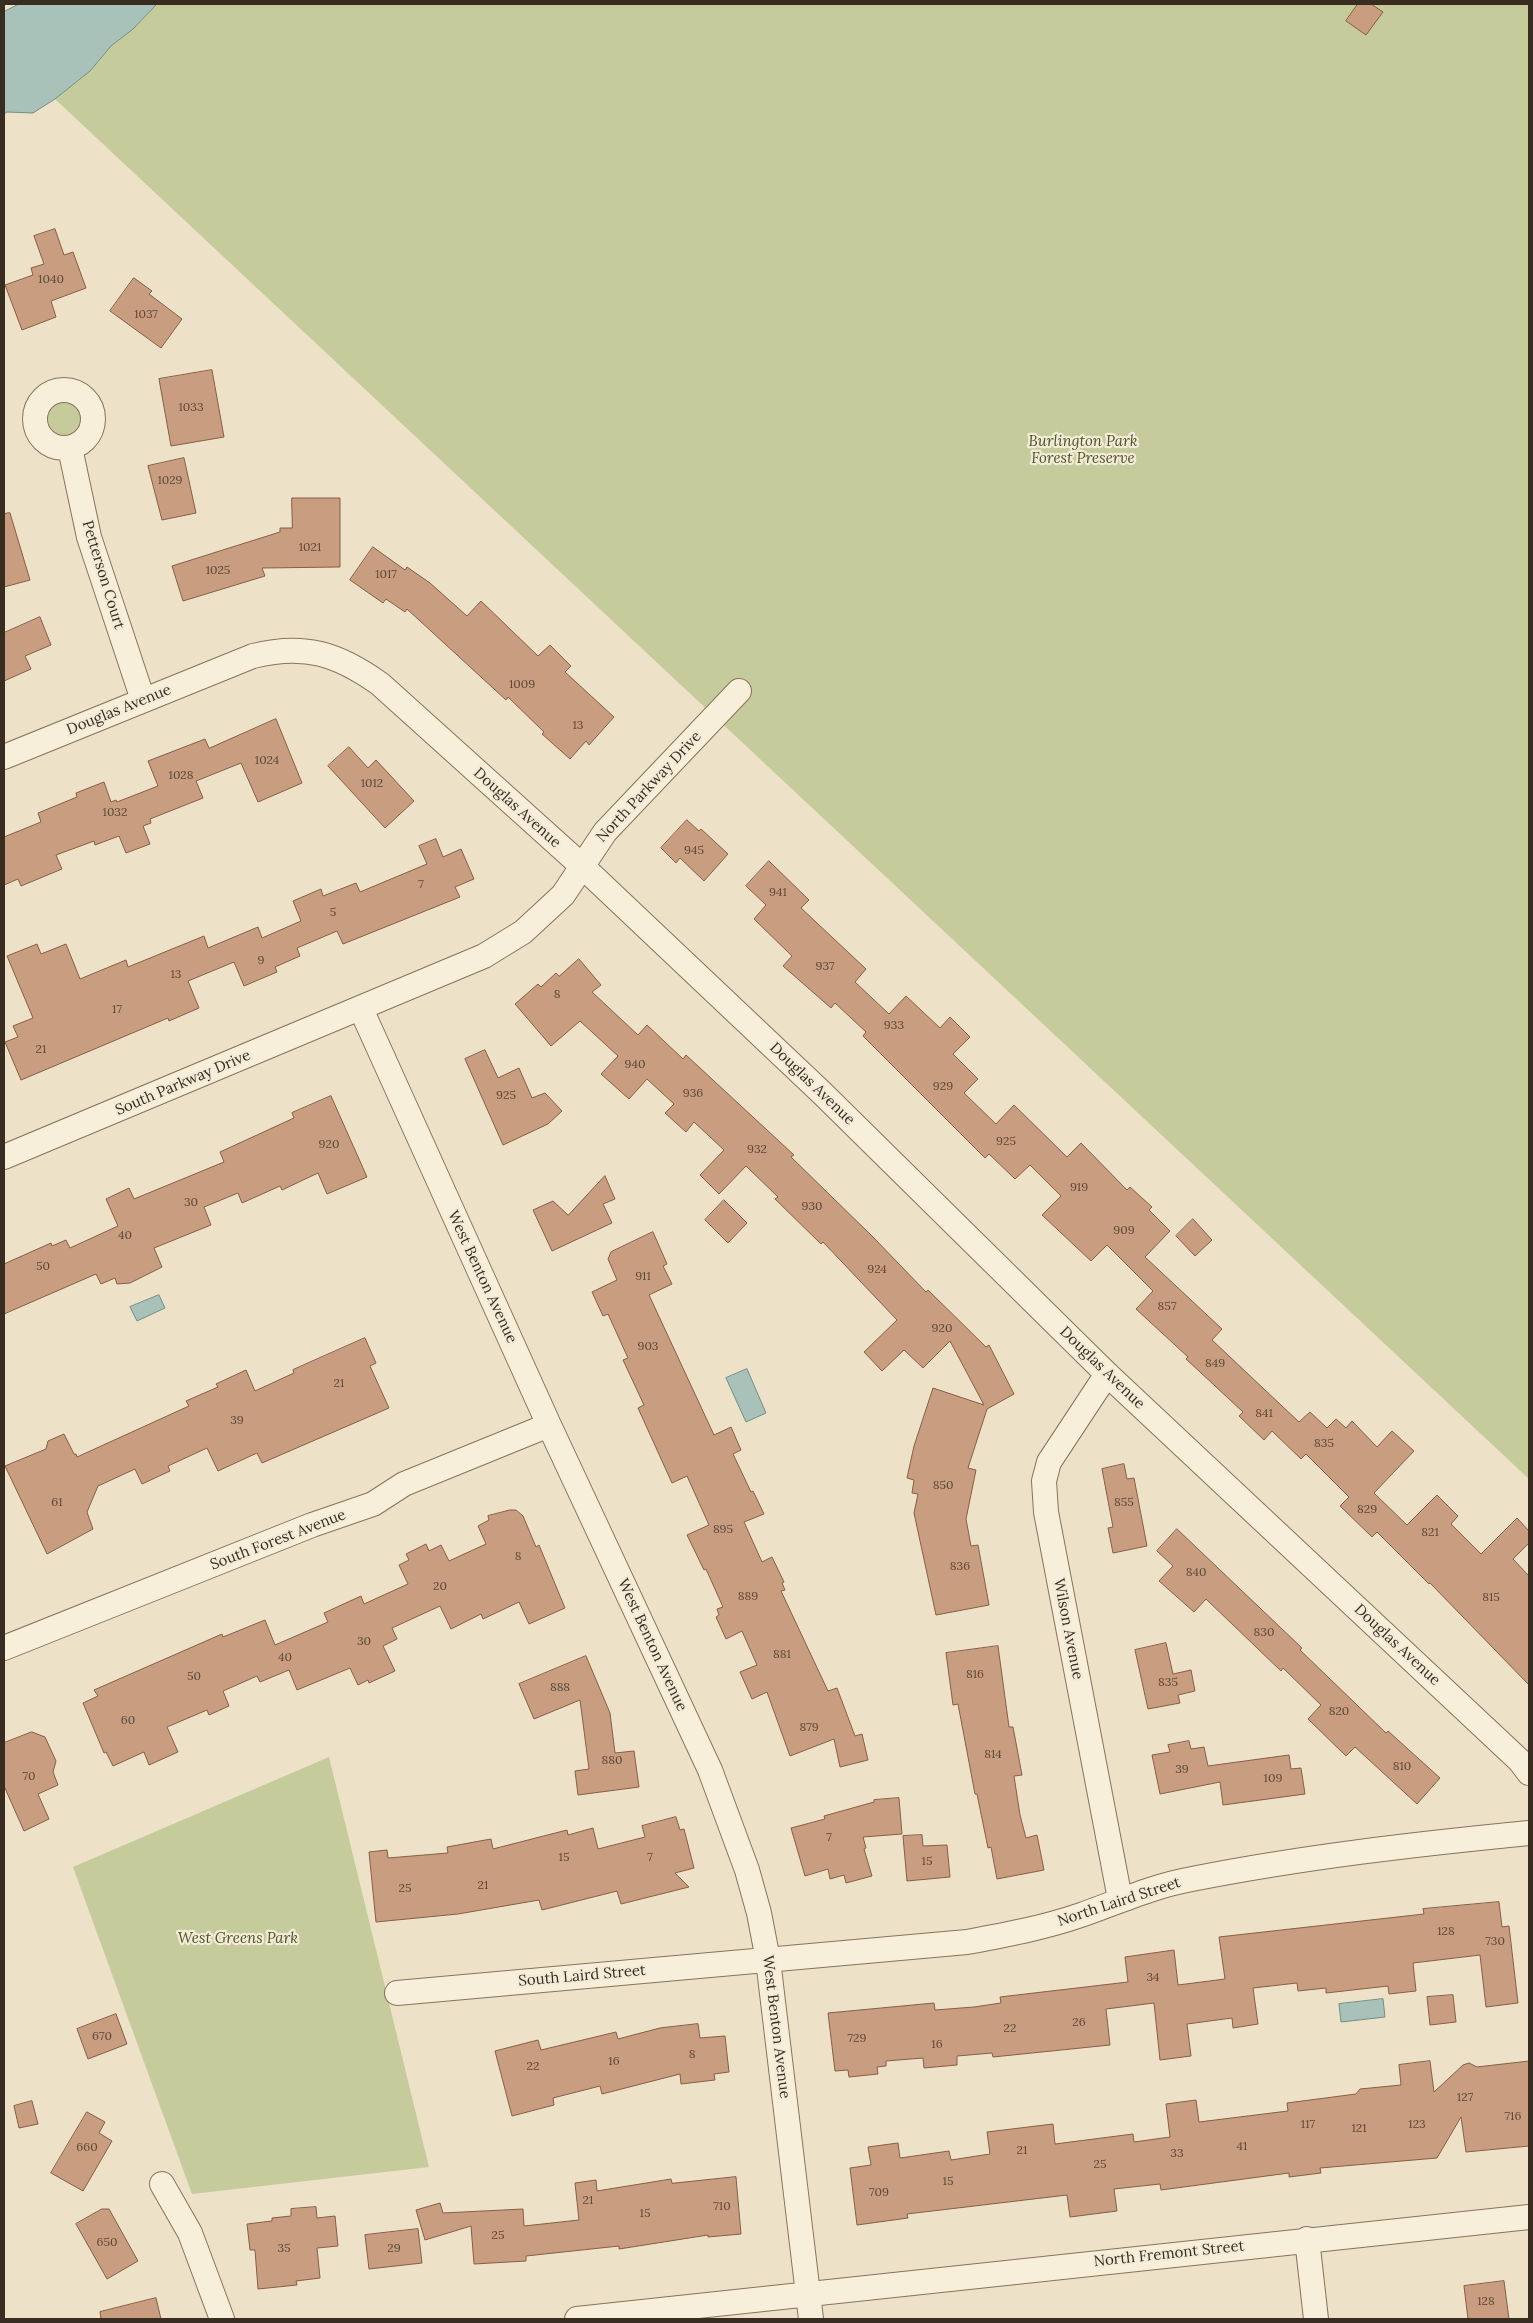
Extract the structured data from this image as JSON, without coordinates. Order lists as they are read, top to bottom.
{
  "streets": {
    "street": [
      "Petterson Court",
      "Douglas Avenue",
      "North Parkway Drive",
      "South Parkway Drive",
      "West Benton Avenue",
      "South Forest Avenue",
      "Wilson Avenue",
      "North Laird Street",
      "South Laird Street",
      "North Fremont Street"
    ]
  },
  "crossings": [
    ["Petterson Court", "Douglas Avenue"],
    ["Douglas Avenue", "North Parkway Drive"],
    ["Douglas Avenue", "Wilson Avenue"],
    ["North Parkway Drive", "South Parkway Drive"],
    ["North Parkway Drive", "West Benton Avenue"],
    ["South Parkway Drive", "West Benton Avenue"],
    ["West Benton Avenue", "South Forest Avenue"],
    ["West Benton Avenue", "North Laird Street"],
    ["West Benton Avenue", "South Laird Street"],
    ["West Benton Avenue", "North Fremont Street"],
    ["Wilson Avenue", "North Laird Street"],
    ["North Laird Street", "South Laird Street"]
  ],
  "parks": ["Burlington Park Forest Preserve", "West Greens Park"],
  "house_numbers": [
    "1040",
    "1037",
    "1033",
    "1029",
    "1021",
    "1025",
    "1017",
    "1009",
    "13",
    "1024",
    "1028",
    "1012",
    "1032",
    "945",
    "7",
    "941",
    "5",
    "9",
    "937",
    "13",
    "8",
    "17",
    "933",
    "21",
    "940",
    "929",
    "936",
    "925",
    "925",
    "920",
    "932",
    "919",
    "30",
    "930",
    "909",
    "40",
    "50",
    "924",
    "911",
    "857",
    "920",
    "903",
    "849",
    "21",
    "841",
    "39",
    "835",
    "850",
    "61",
    "855",
    "829",
    "895",
    "821",
    "8",
    "836",
    "840",
    "20",
    "889",
    "815",
    "830",
    "30",
    "881",
    "40",
    "816",
    "50",
    "835",
    "888",
    "820",
    "60",
    "879",
    "814",
    "880",
    "810",
    "39",
    "70",
    "109",
    "7",
    "15",
    "7",
    "15",
    "21",
    "25",
    "128",
    "730",
    "34",
    "26",
    "22",
    "670",
    "729",
    "16",
    "8",
    "16",
    "22",
    "127",
    "716",
    "117",
    "123",
    "121",
    "41",
    "660",
    "21",
    "33",
    "25",
    "15",
    "709",
    "21",
    "710",
    "15",
    "25",
    "650",
    "35",
    "29",
    "128"
  ]
}
